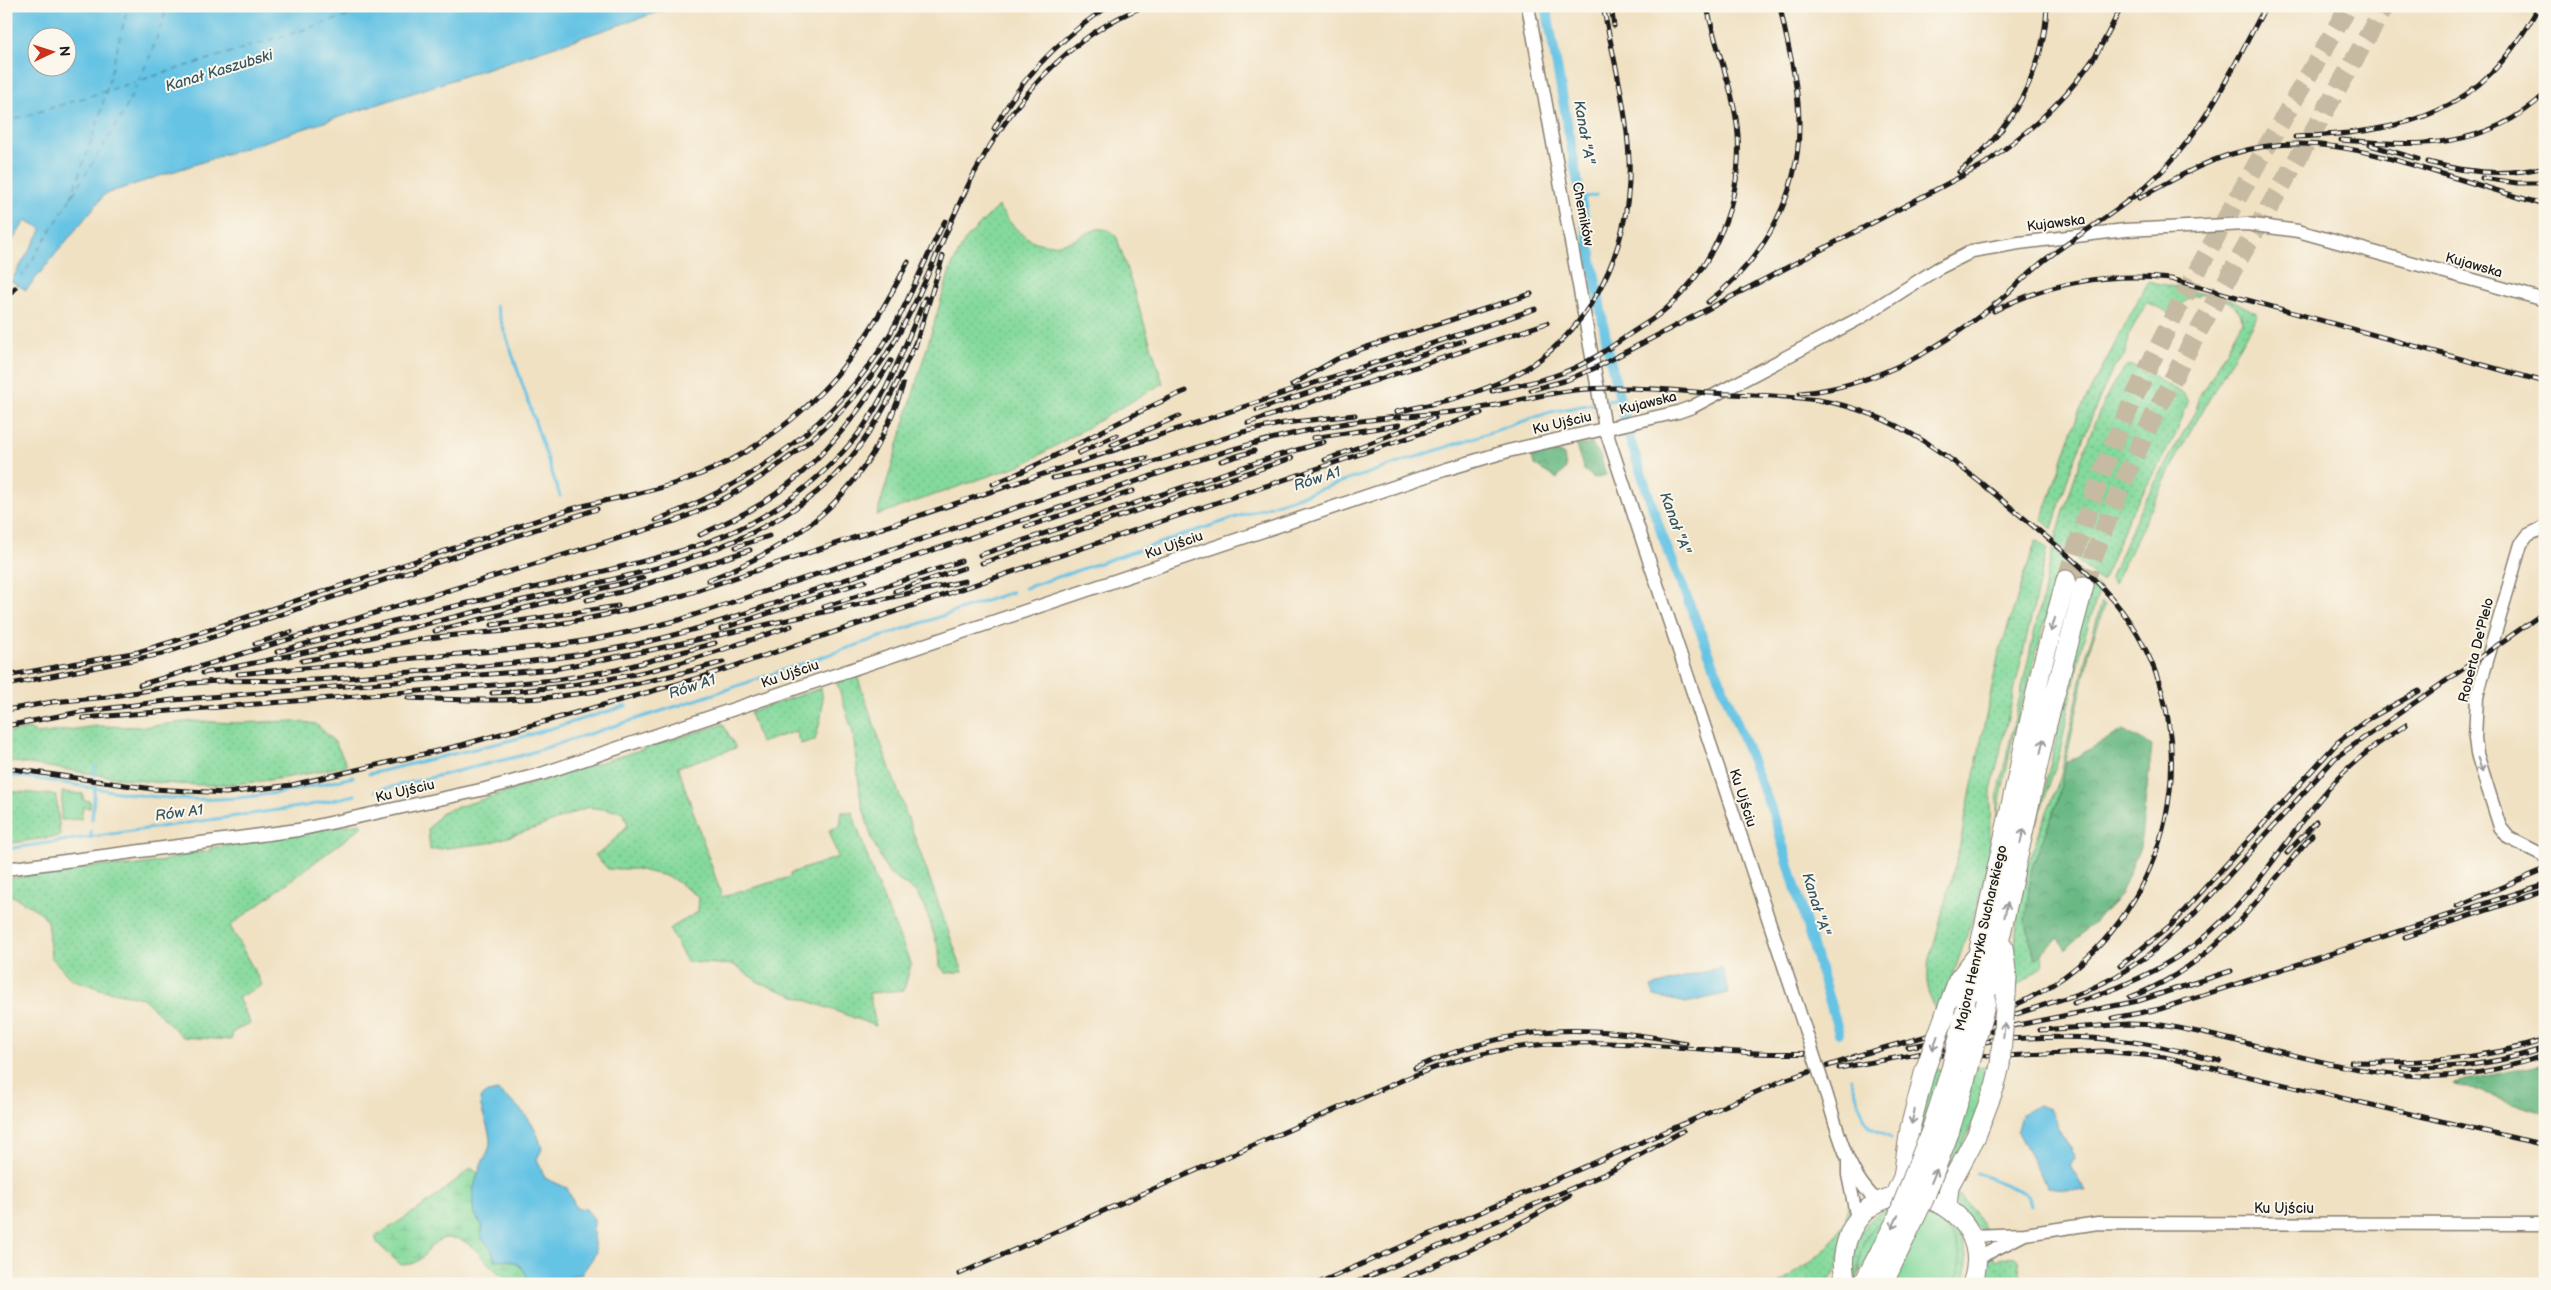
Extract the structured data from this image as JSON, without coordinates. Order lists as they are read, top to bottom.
{
  "streets": {
    "highway": ["Majora Henryka Sucharskiego"],
    "street": [
      "Chemików",
      "Kujawska",
      "Ku Ujściu",
      "Roberta De'Plelo"
    ]
  },
  "crossings": [
    ["Chemików", "Kujawska"],
    ["Chemików", "Ku Ujściu"],
    ["Kujawska", "Ku Ujściu"]
  ],
  "one_way": ["Roberta De'Plelo"],
  "water": ["Kanał Kaszubski", "Kanał \"A\"", "Rów A1"],
  "north": "right"
}
